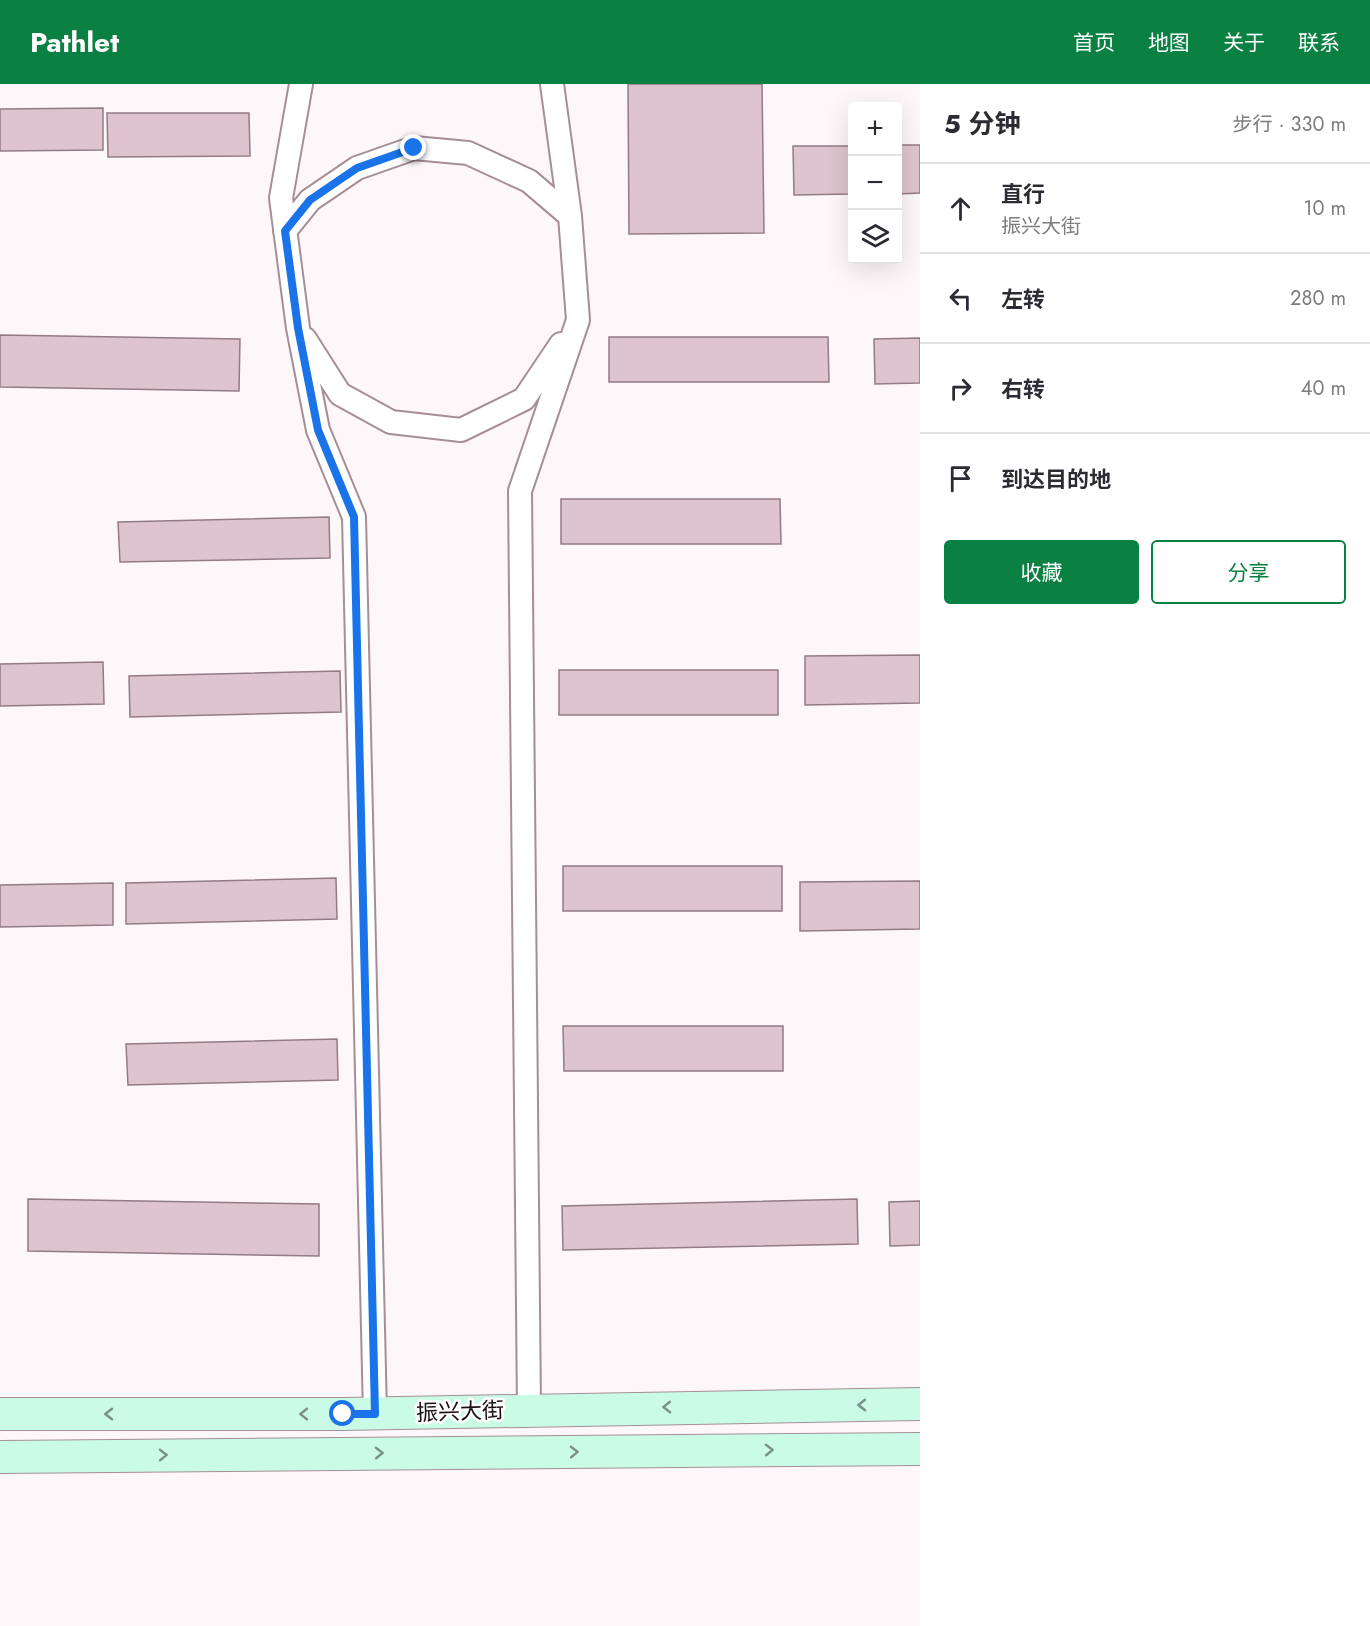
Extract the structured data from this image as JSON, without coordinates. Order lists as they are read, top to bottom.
{
  "streets": {
    "main road": ["振兴大街"]
  },
  "page": {
    "header": "Pathlet",
    "nav": [
      "首页",
      "地图",
      "关于",
      "联系"
    ],
    "heading": ["5 分钟", "步行 · 330 m"],
    "map_buttons": ["+", "−"],
    "list": [
      ["直行", "振兴大街", "10 m"],
      ["左转", "280 m"],
      ["右转", "40 m"],
      "到达目的地"
    ],
    "buttons": ["收藏", "分享"]
  }
}
